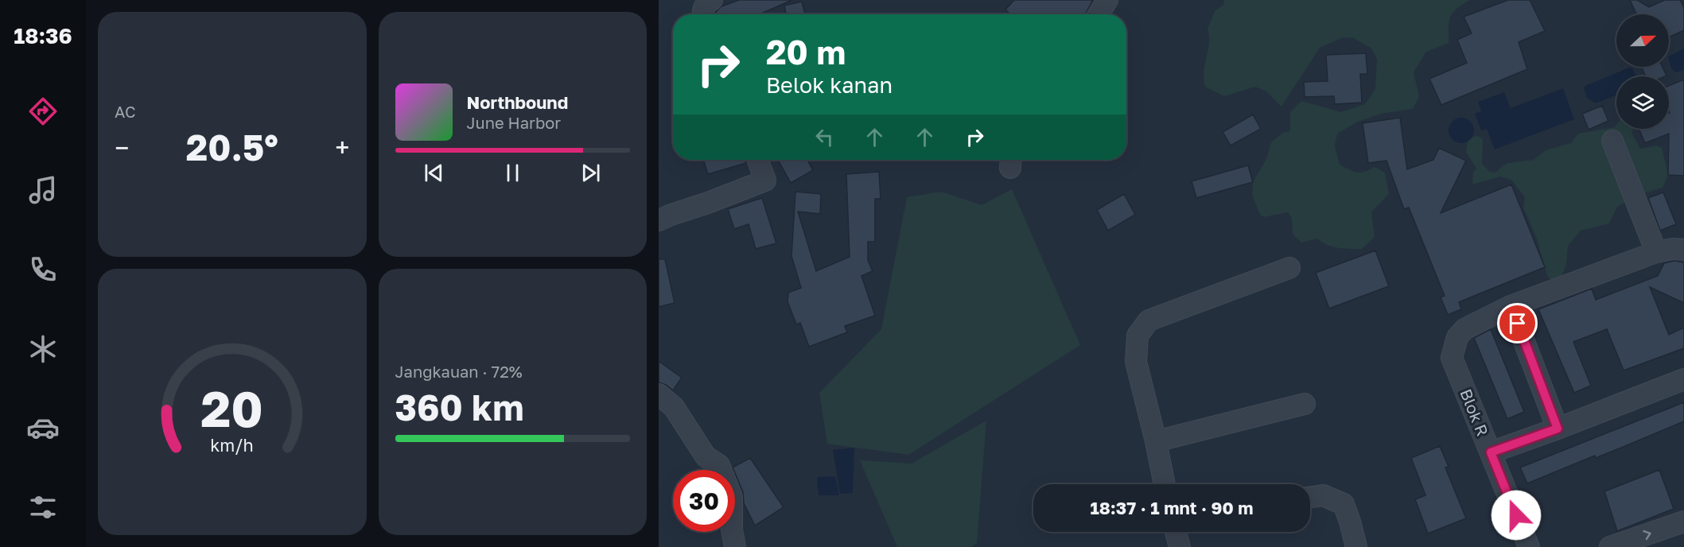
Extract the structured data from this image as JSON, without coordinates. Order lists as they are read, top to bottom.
{
  "streets": {
    "street": ["Blok R"]
  },
  "north": "right",
  "page": {
    "tabs": "18:36",
    "tile": [
      "AC",
      ["Jangkauan · 72%", "360 km"]
    ],
    "turn": ["20 m", "Belok kanan"],
    "song": ["Northbound", "June Harbor"],
    "heat": ["−", "20.5°", "+"],
    "limit": "30",
    "trip": "18:37 · 1 mnt · 90 m",
    "gauge": ["20", "km/h"]
  }
}
